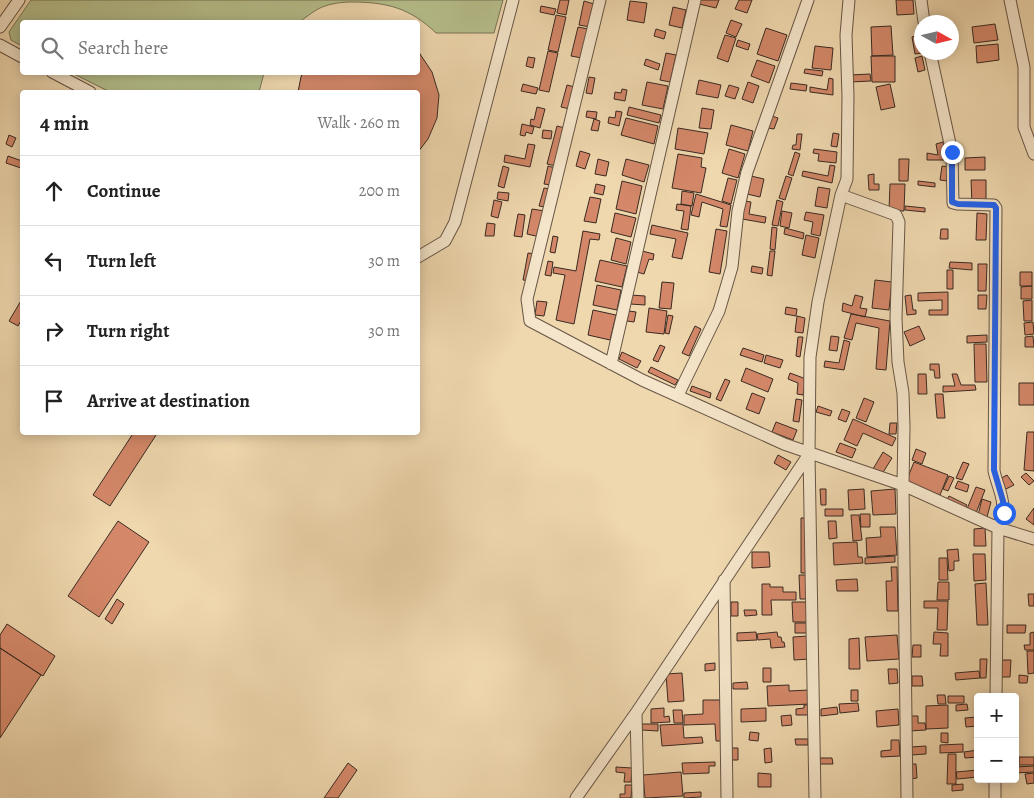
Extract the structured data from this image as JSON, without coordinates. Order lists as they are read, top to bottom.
{
  "north": "right",
  "page": {
    "search": "Search here",
    "heading": ["4 min", "Walk · 260 m"],
    "list": [
      ["Continue", "200 m"],
      ["Turn left", "30 m"],
      ["Turn right", "30 m"],
      "Arrive at destination"
    ],
    "map_buttons": ["+", "−"]
  }
}
